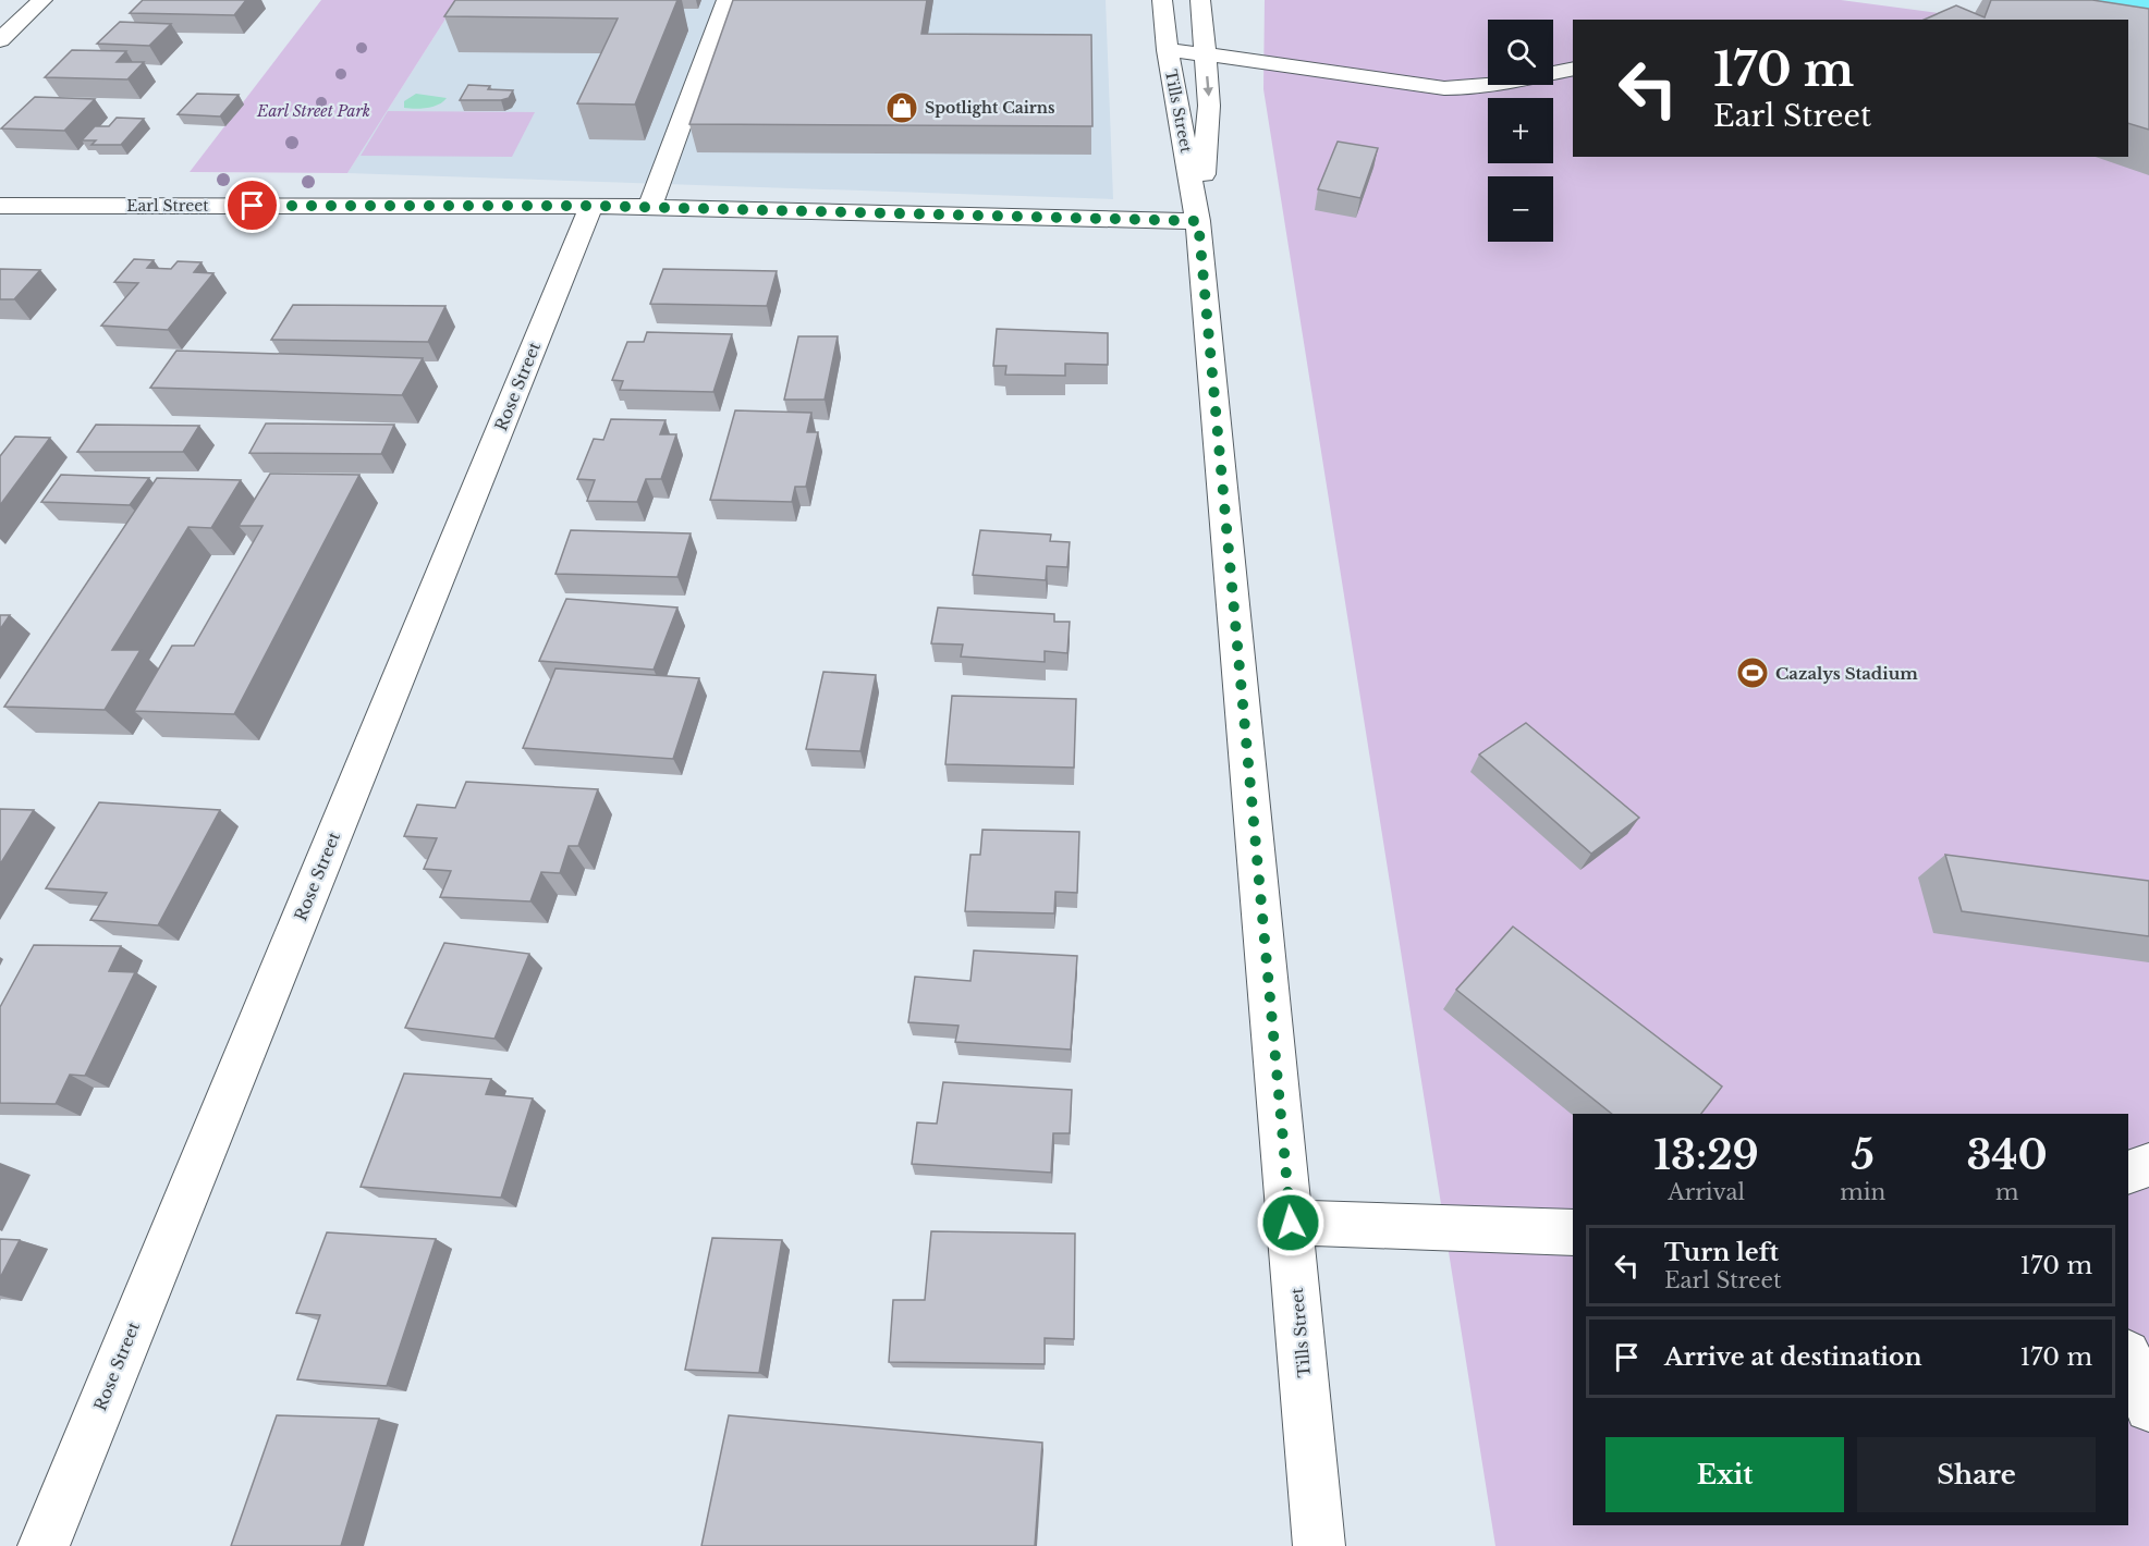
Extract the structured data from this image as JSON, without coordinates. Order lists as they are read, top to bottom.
{
  "streets": {
    "street": ["Tills Street", "Earl Street", "Rose Street"]
  },
  "crossings": [
    ["Tills Street", "Earl Street"],
    ["Earl Street", "Rose Street"]
  ],
  "parks": ["Earl Street Park"],
  "places": {
    "shop": ["Spotlight Cairns"],
    "sports": ["Cazalys Stadium"]
  },
  "page": {
    "map_buttons": ["+", "−"],
    "turn": ["170 m", "Earl Street"],
    "eta": [
      "13:29",
      "Arrival",
      "5",
      "min",
      "340",
      "m"
    ],
    "list": [
      {
        "name": "Turn left",
        "note": "Earl Street",
        "value": "170 m"
      },
      {
        "name": "Arrive at destination",
        "value": "170 m"
      }
    ],
    "buttons": ["Exit", "Share"]
  }
}
